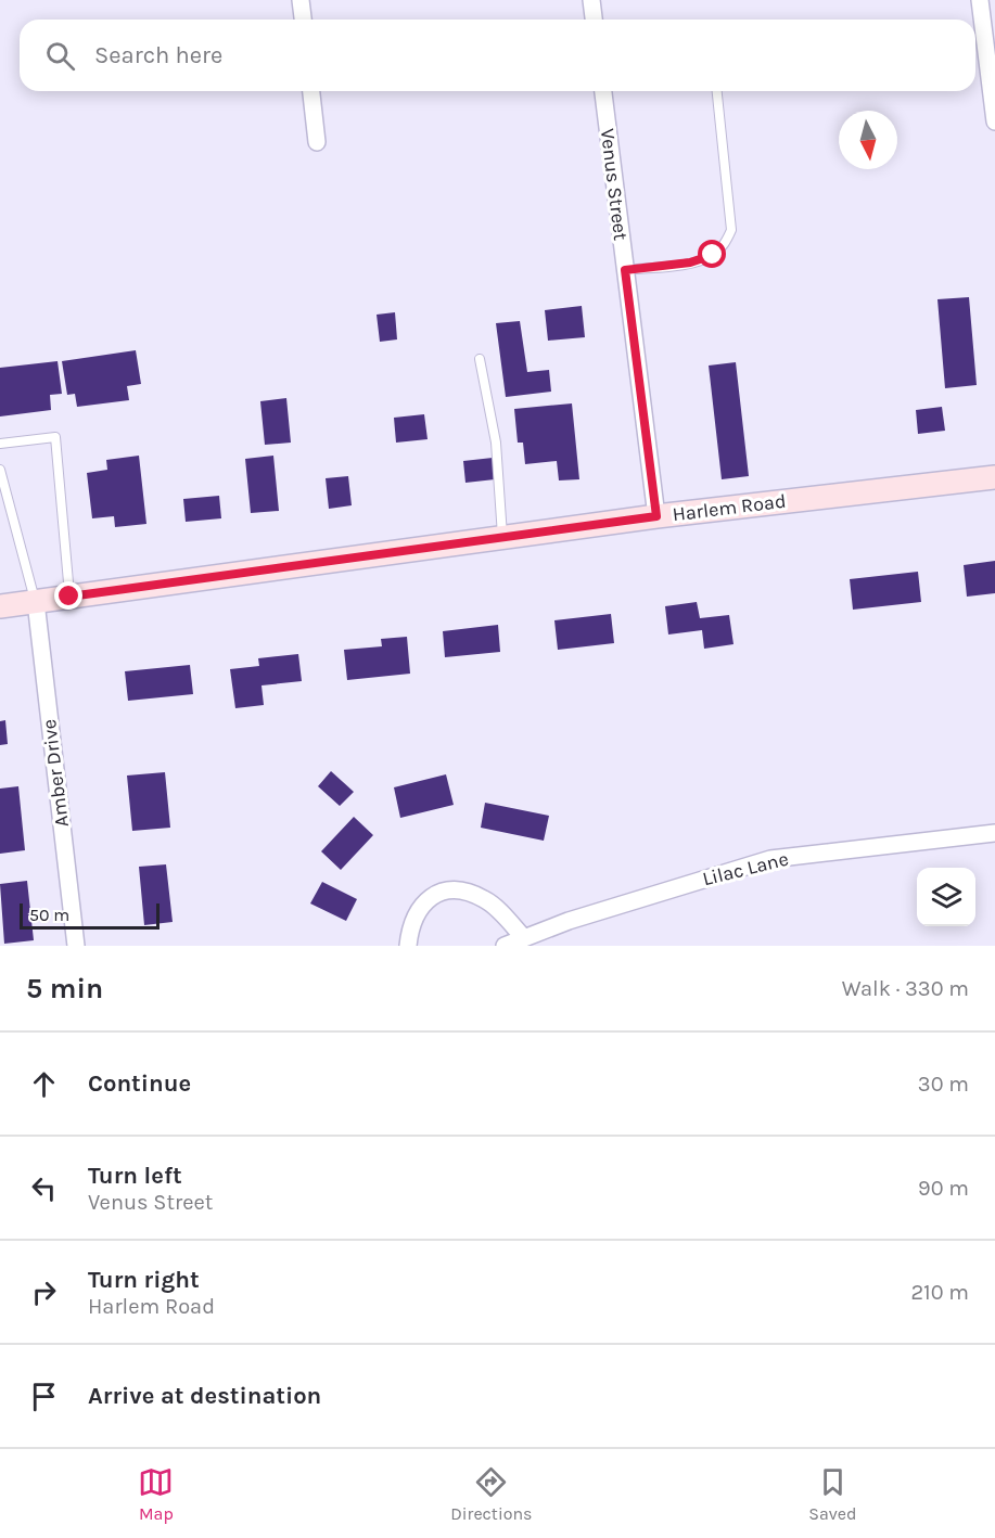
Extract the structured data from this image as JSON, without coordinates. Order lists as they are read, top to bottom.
{
  "streets": {
    "main road": ["Harlem Road"],
    "street": ["Venus Street", "Amber Drive", "Lilac Lane"]
  },
  "crossings": [
    ["Venus Street", "Harlem Road"],
    ["Harlem Road", "Amber Drive"]
  ],
  "scale_bar": "50 m",
  "north": "bottom",
  "page": {
    "search": "Search here",
    "scale": "50 m",
    "heading": ["5 min", "Walk · 330 m"],
    "list": [
      ["Continue", "30 m"],
      ["Turn left", "Venus Street", "90 m"],
      ["Turn right", "Harlem Road", "210 m"],
      "Arrive at destination"
    ],
    "nav": ["Map", "Directions", "Saved"]
  }
}
